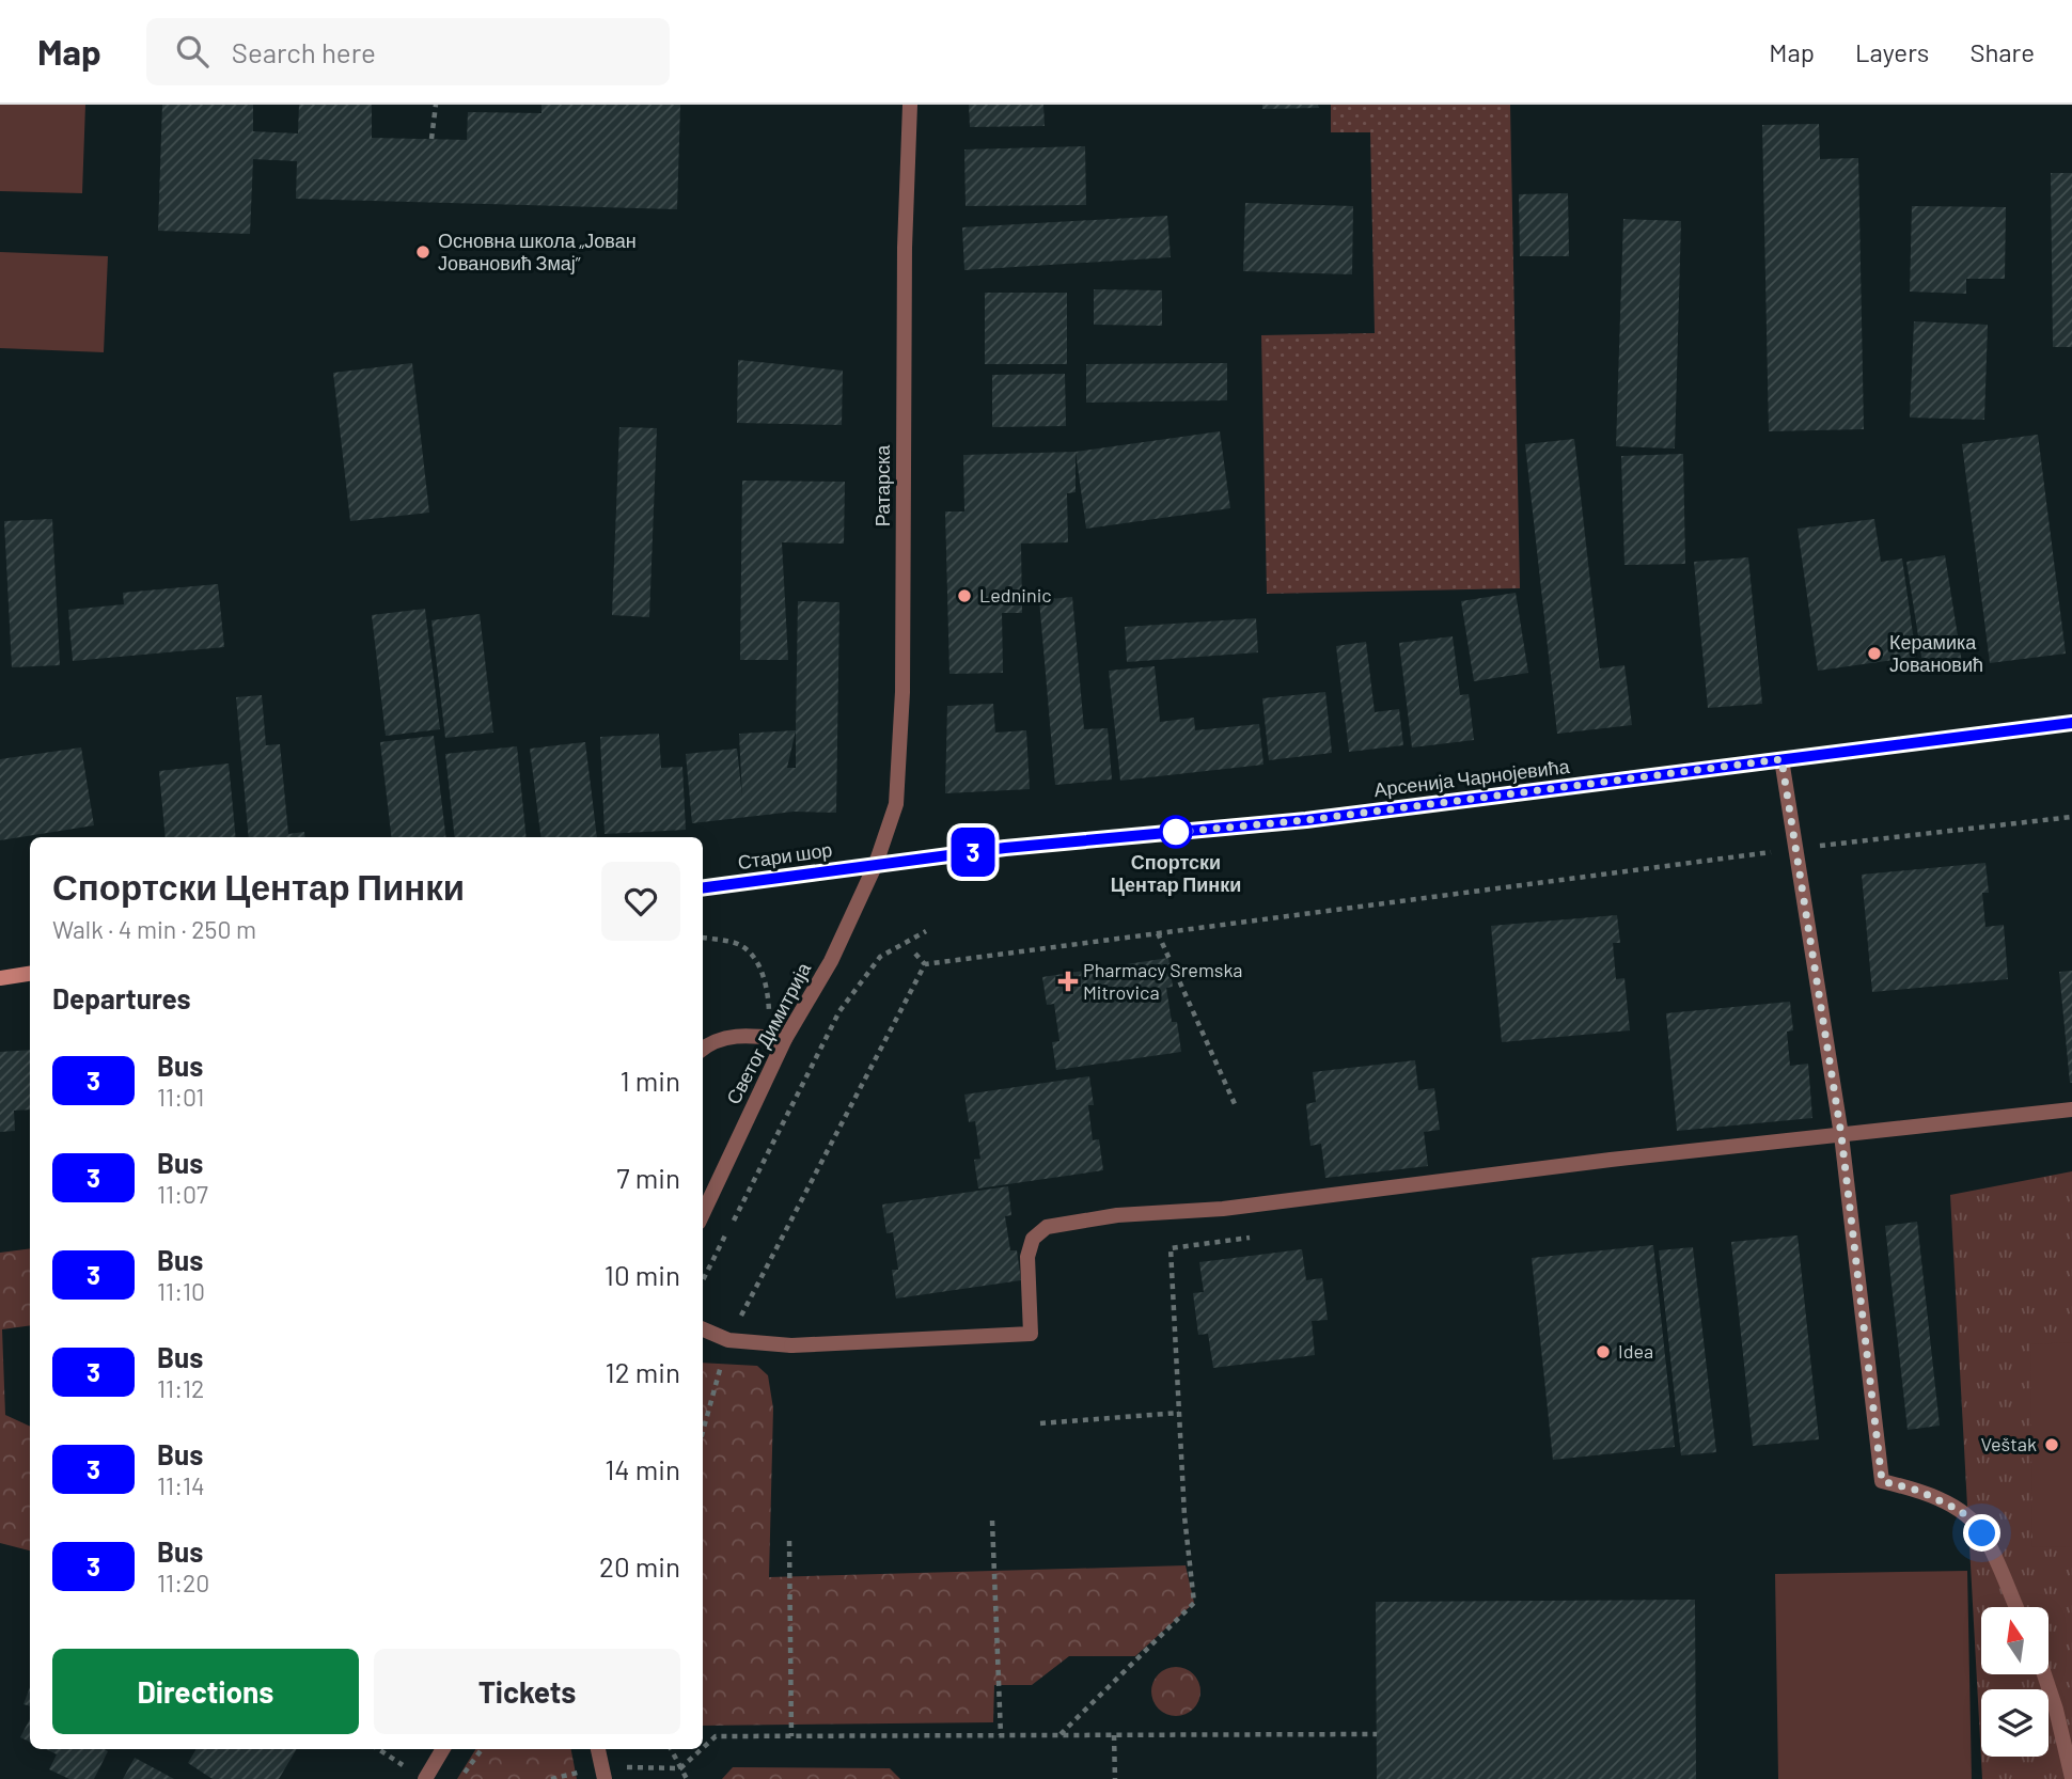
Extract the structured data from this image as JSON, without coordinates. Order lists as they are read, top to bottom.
{
  "streets": {
    "main road": ["Арсенија Чарнојевића", "Стари шор"],
    "street": ["Ратарска", "Светог Димитрија"]
  },
  "crossings": [
    ["Ратарска", "Арсенија Чарнојевића"],
    ["Ратарска", "Стари шор"],
    ["Ратарска", "Светог Димитрија"],
    ["Арсенија Чарнојевића", "Стари шор"],
    ["Арсенија Чарнојевића", "Светог Димитрија"],
    ["Стари шор", "Светог Димитрија"]
  ],
  "places": {
    "other": [
      "Основна школа „Јован Јовановић Змај”",
      "Ledninic",
      "Керамика Јовановић",
      "Спортски Центар Пинки",
      "Idea",
      "Veštak"
    ],
    "health": ["Pharmacy Sremska Mitrovica"]
  },
  "lines": ["bus line 3"],
  "north": "top",
  "page": {
    "header": "Map",
    "search": "Search here",
    "nav": ["Map", "Layers", "Share"],
    "on_map": "3",
    "heading": [
      ["Спортски Центар Пинки", "Walk · 4 min · 250 m"],
      "Departures"
    ],
    "list": [
      {
        "mark": "3",
        "name": "Bus",
        "note": "11:01",
        "value": "1 min"
      },
      {
        "mark": "3",
        "name": "Bus",
        "note": "11:07",
        "value": "7 min"
      },
      {
        "mark": "3",
        "name": "Bus",
        "note": "11:10",
        "value": "10 min"
      },
      {
        "mark": "3",
        "name": "Bus",
        "note": "11:12",
        "value": "12 min"
      },
      {
        "mark": "3",
        "name": "Bus",
        "note": "11:14",
        "value": "14 min"
      },
      {
        "mark": "3",
        "name": "Bus",
        "note": "11:20",
        "value": "20 min"
      }
    ],
    "buttons": ["Directions", "Tickets"]
  }
}
